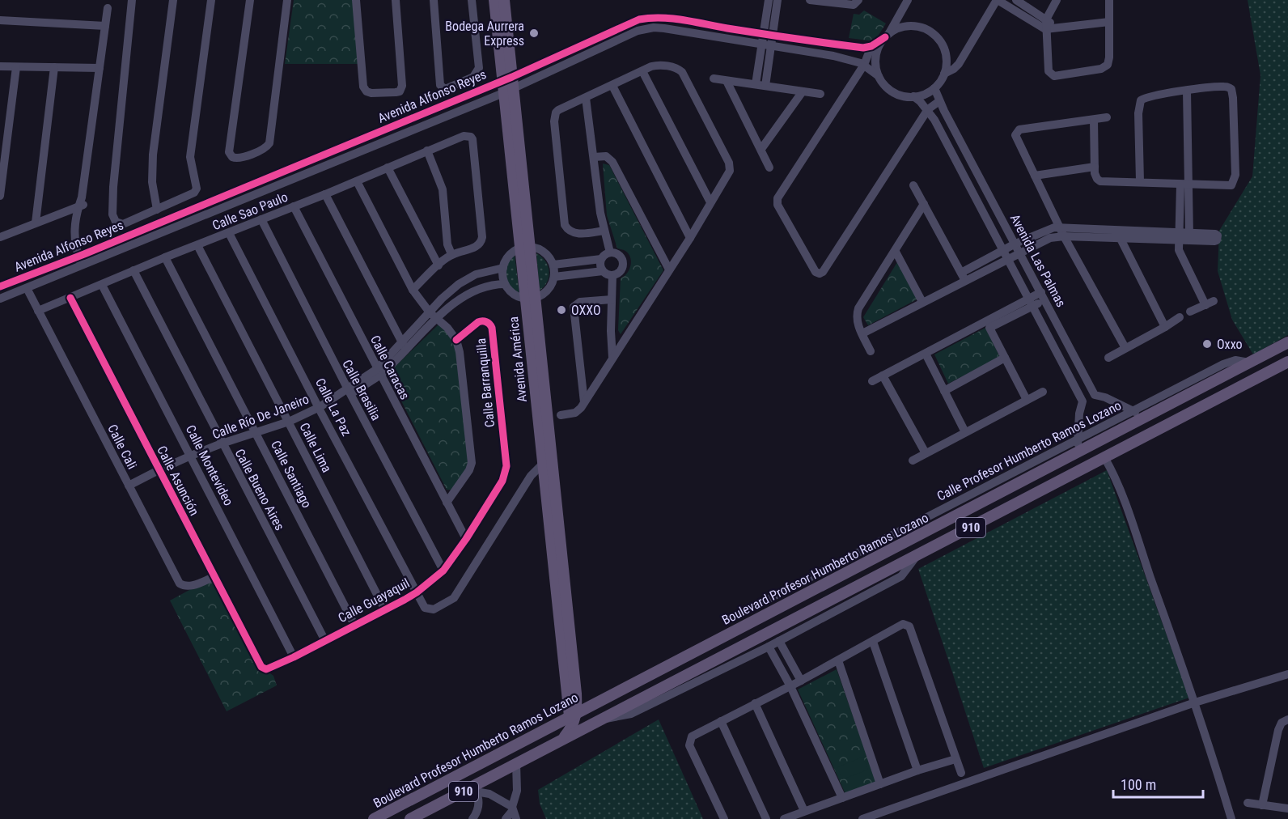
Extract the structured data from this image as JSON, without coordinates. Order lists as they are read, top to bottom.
{
  "streets": {
    "main road": ["Avenida América", "910", "Boulevard Profesor Humberto Ramos Lozano"],
    "street": [
      "Avenida Alfonso Reyes",
      "Calle Sao Paulo",
      "Avenida Las Palmas",
      "Calle Caracas",
      "Calle Barranquilla",
      "Calle Brasilia",
      "Calle La Paz",
      "Calle Río De Janeiro",
      "Calle Cali",
      "Calle Lima",
      "Calle Profesor Humberto Ramos Lozano",
      "Calle Montevideo",
      "Calle Santiago",
      "Calle Asunción",
      "Calle Bueno Aires",
      "Calle Guayaquil"
    ]
  },
  "crossings": [
    ["Avenida Alfonso Reyes", "Avenida Las Palmas"],
    ["Avenida Alfonso Reyes", "Avenida América"],
    ["Avenida Alfonso Reyes", "Calle Cali"],
    ["Calle Sao Paulo", "Calle Caracas"],
    ["Calle Sao Paulo", "Calle Brasilia"],
    ["Calle Sao Paulo", "Calle La Paz"],
    ["Calle Sao Paulo", "Calle Cali"],
    ["Calle Sao Paulo", "Calle Lima"],
    ["Calle Sao Paulo", "Calle Montevideo"],
    ["Calle Sao Paulo", "Calle Santiago"],
    ["Calle Sao Paulo", "Calle Asunción"],
    ["Calle Sao Paulo", "Calle Bueno Aires"],
    ["Avenida América", "Calle La Paz"],
    ["Avenida América", "Boulevard Profesor Humberto Ramos Lozano"],
    ["Calle Caracas", "Calle Río De Janeiro"],
    ["Calle Caracas", "Calle Guayaquil"],
    ["Calle Barranquilla", "Calle Guayaquil"],
    ["Calle Brasilia", "Calle Río De Janeiro"],
    ["Calle Brasilia", "Calle Guayaquil"],
    ["Calle La Paz", "Calle Río De Janeiro"],
    ["Calle La Paz", "Calle Guayaquil"],
    ["Calle Río De Janeiro", "Calle Cali"],
    ["Calle Río De Janeiro", "Calle Lima"],
    ["Calle Río De Janeiro", "Calle Montevideo"],
    ["Calle Río De Janeiro", "Calle Santiago"],
    ["Calle Río De Janeiro", "Calle Asunción"],
    ["Calle Río De Janeiro", "Calle Bueno Aires"],
    ["Calle Cali", "Calle Asunción"],
    ["Calle Lima", "Calle Guayaquil"],
    ["Calle Profesor Humberto Ramos Lozano", "Boulevard Profesor Humberto Ramos Lozano"],
    ["Calle Montevideo", "Calle Guayaquil"],
    ["Calle Santiago", "Calle Guayaquil"],
    ["Calle Asunción", "Calle Guayaquil"],
    ["Calle Bueno Aires", "Calle Guayaquil"]
  ],
  "places": ["Bodega Aurrera Express", "OXXO", "Oxxo"],
  "scale_bar": "100 m"
}
